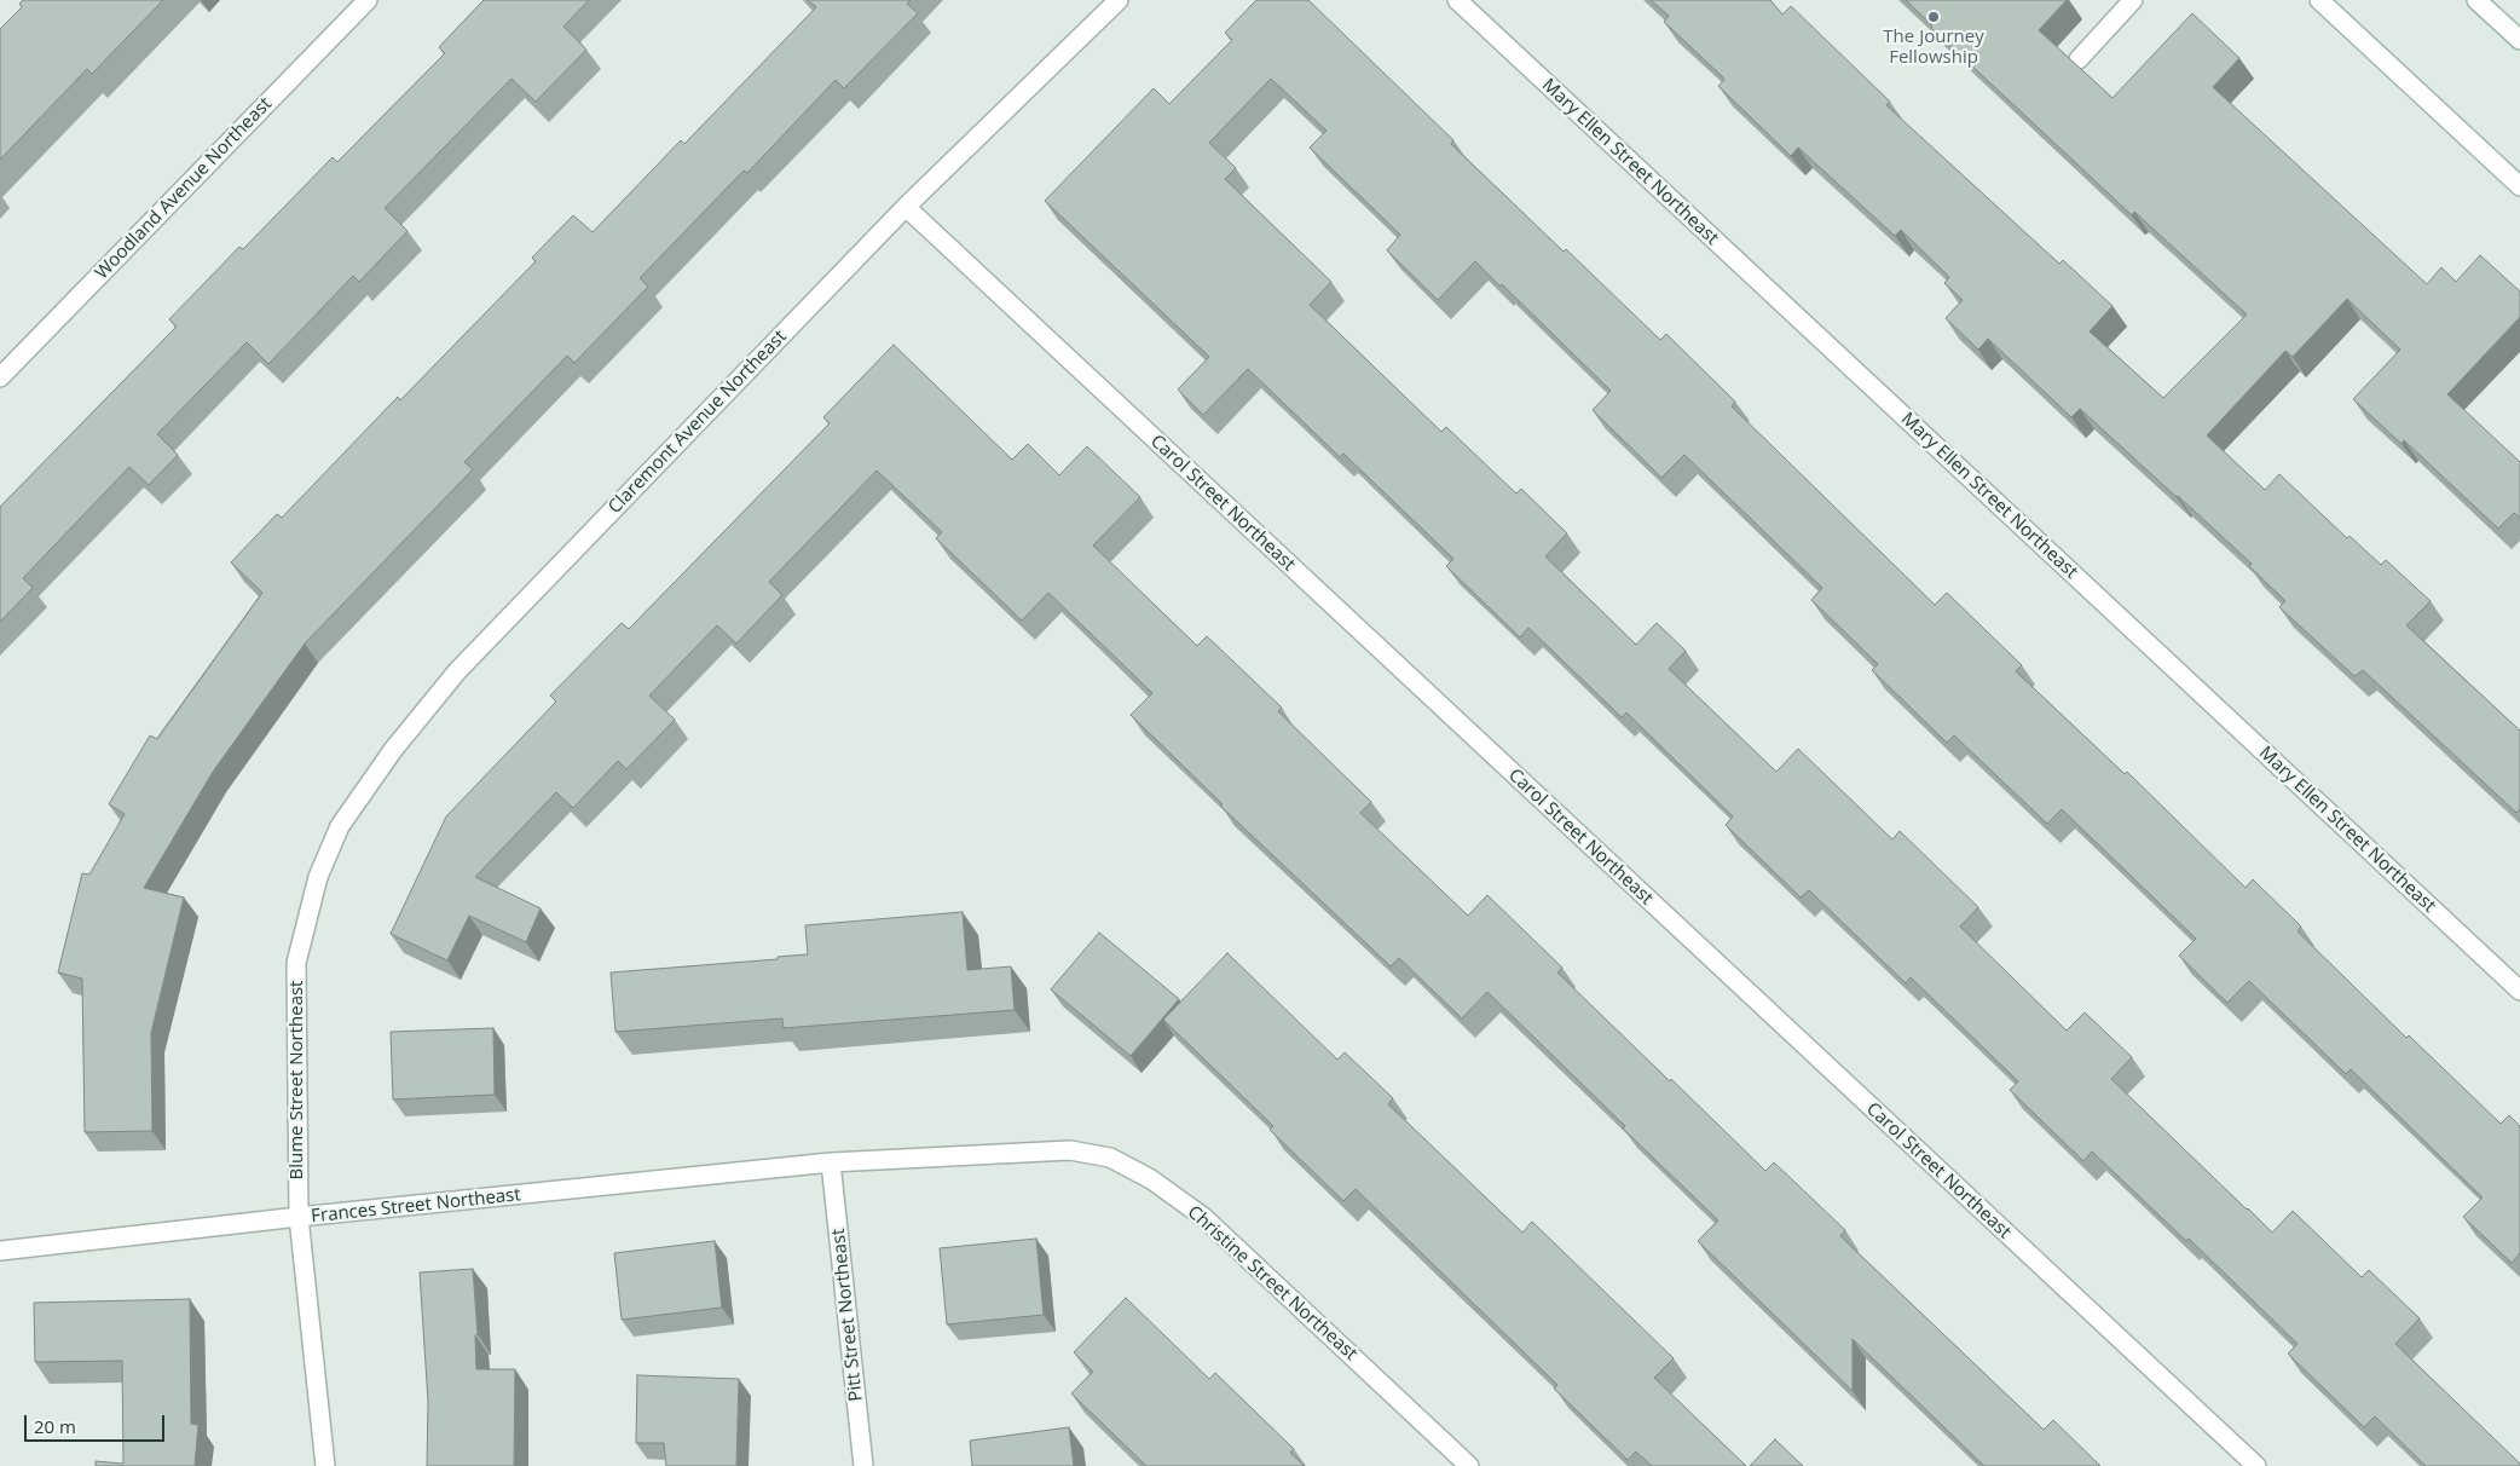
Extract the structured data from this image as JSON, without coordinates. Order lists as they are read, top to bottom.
{
  "streets": {
    "street": [
      "Mary Ellen Street Northeast",
      "Woodland Avenue Northeast",
      "Claremont Avenue Northeast",
      "Carol Street Northeast",
      "Blume Street Northeast",
      "Frances Street Northeast",
      "Christine Street Northeast",
      "Pitt Street Northeast"
    ]
  },
  "crossings": [
    ["Claremont Avenue Northeast", "Carol Street Northeast"],
    ["Claremont Avenue Northeast", "Blume Street Northeast"],
    ["Blume Street Northeast", "Frances Street Northeast"],
    ["Frances Street Northeast", "Christine Street Northeast"],
    ["Frances Street Northeast", "Pitt Street Northeast"],
    ["Christine Street Northeast", "Pitt Street Northeast"]
  ],
  "places": ["The Journey Fellowship"],
  "scale_bar": "20 m"
}
